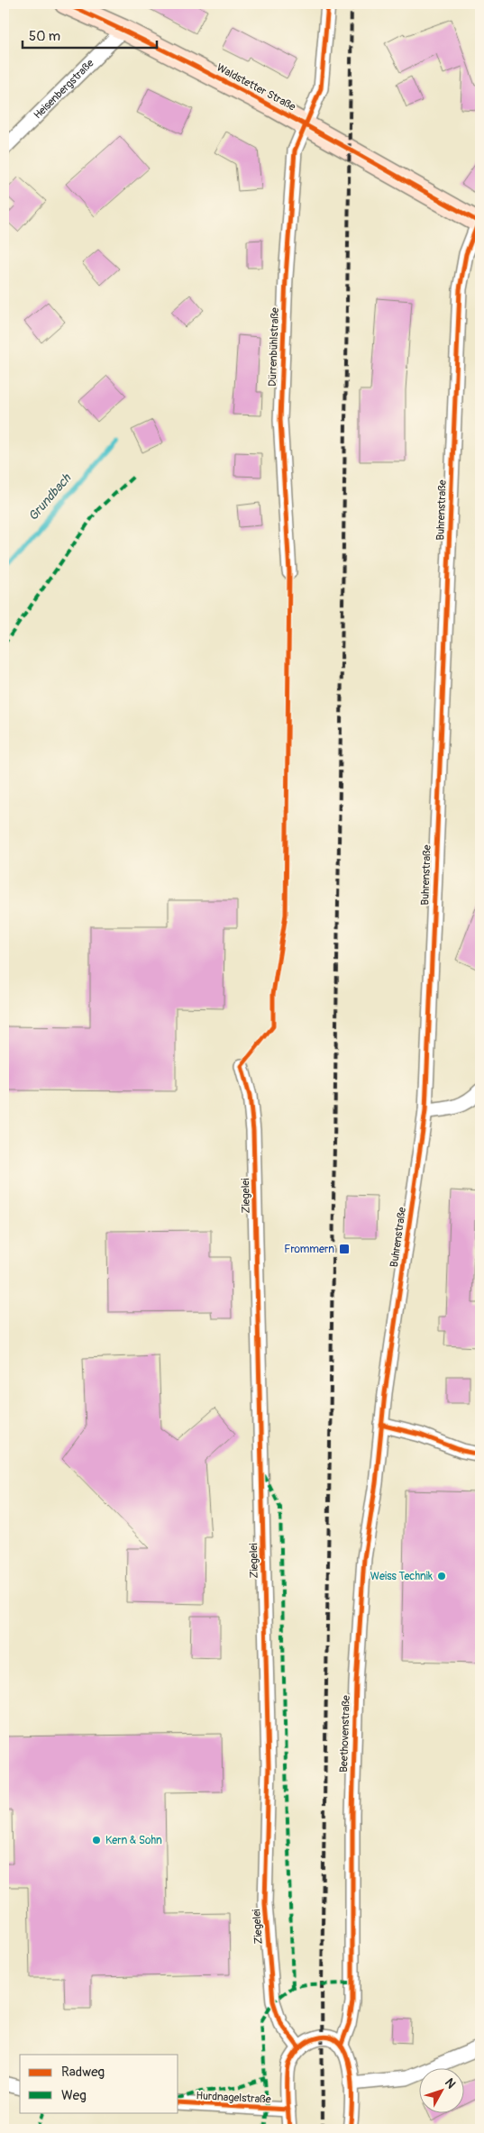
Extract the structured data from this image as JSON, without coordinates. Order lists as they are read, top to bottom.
{
  "streets": {
    "street": [
      "Waldstetter Straße",
      "Heisenbergstraße",
      "Dürrenbühlstraße",
      "Buhrenstraße",
      "Ziegelei",
      "Beethovenstraße",
      "Hurdnagelstraße"
    ]
  },
  "crossings": [
    ["Waldstetter Straße", "Heisenbergstraße"],
    ["Waldstetter Straße", "Dürrenbühlstraße"],
    ["Waldstetter Straße", "Buhrenstraße"],
    ["Buhrenstraße", "Beethovenstraße"]
  ],
  "water": ["Grundbach"],
  "places": {
    "transit": ["Frommern"],
    "other": ["Weiss Technik", "Kern & Sohn"]
  },
  "legend": ["Radweg", "Weg"],
  "scale_bar": "50 m",
  "north": "top right"
}
